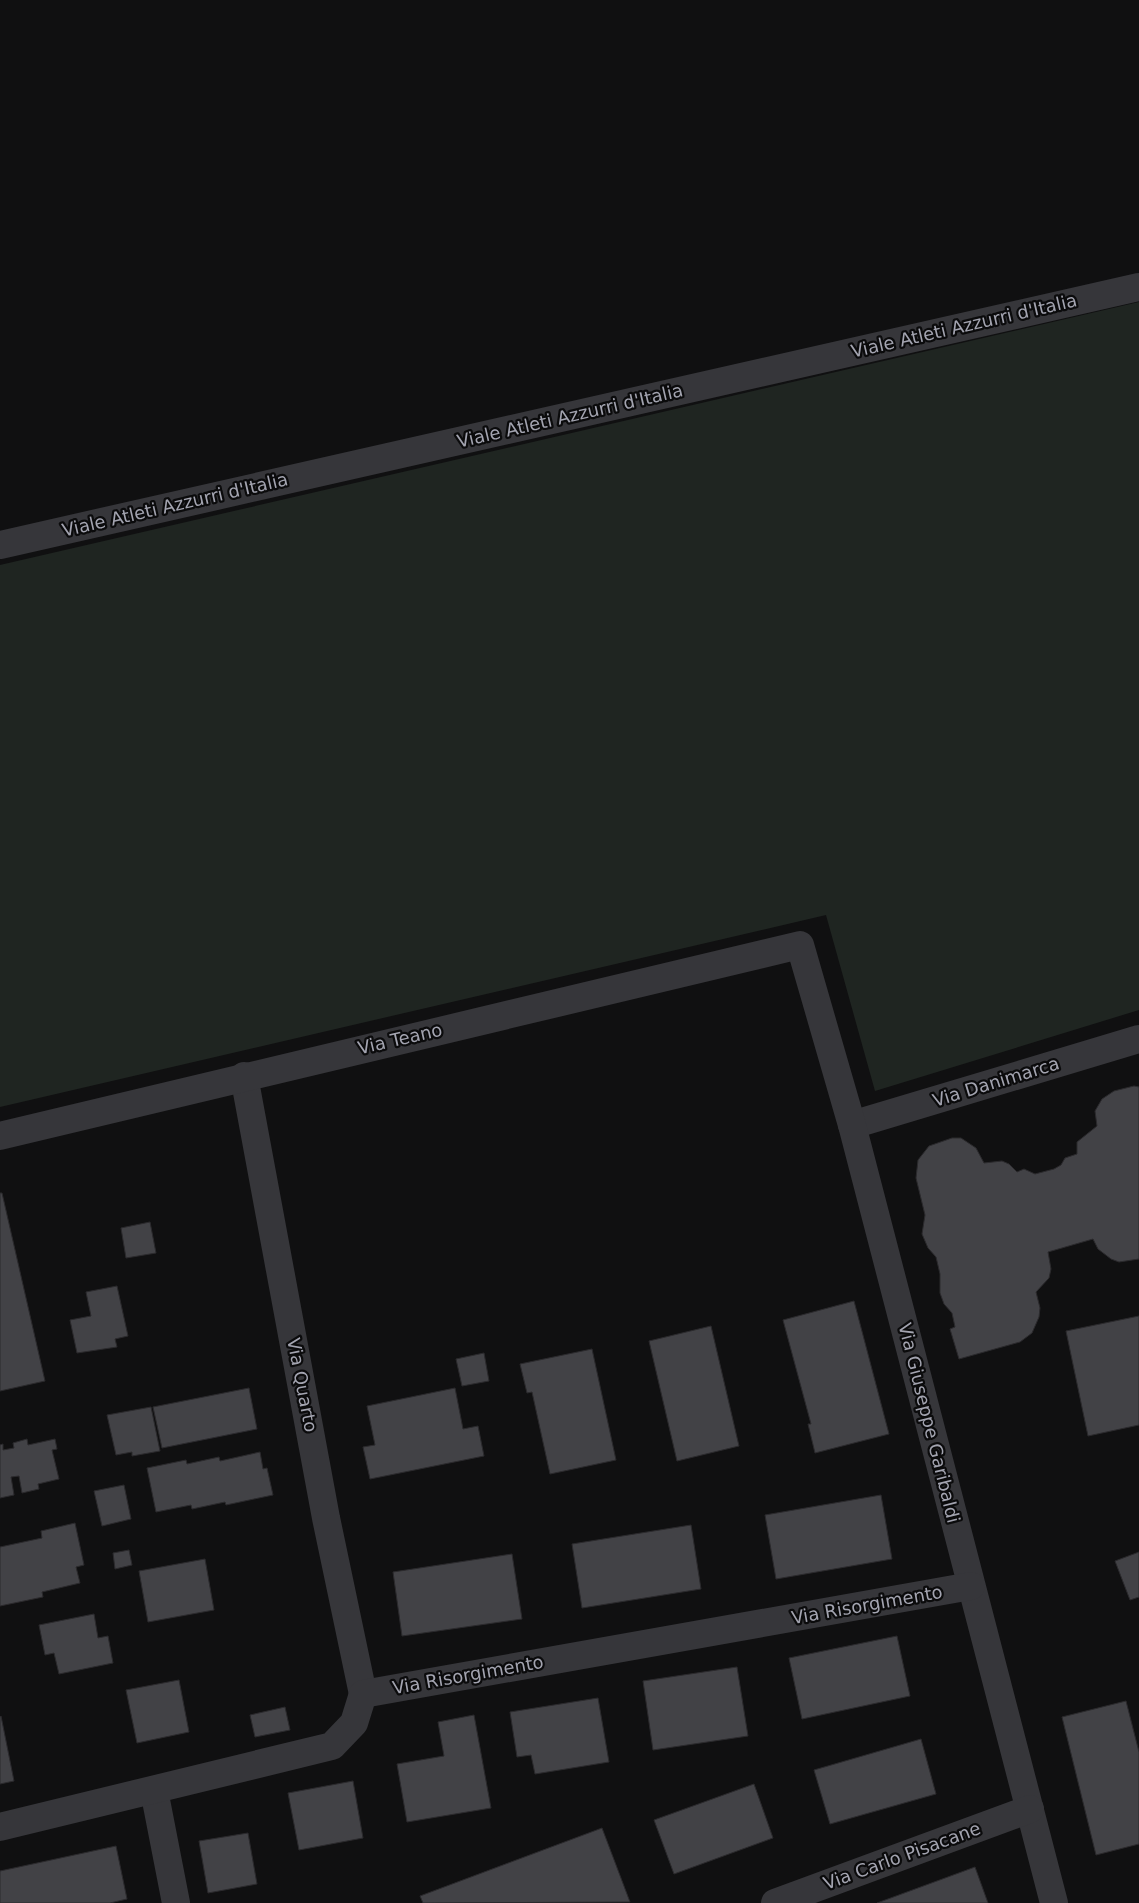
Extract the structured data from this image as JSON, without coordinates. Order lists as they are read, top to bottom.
{
  "streets": {
    "street": [
      "Viale Atleti Azzurri d'Italia",
      "Via Teano",
      "Via Danimarca",
      "Via Quarto",
      "Via Giuseppe Garibaldi",
      "Via Risorgimento",
      "Via Carlo Pisacane"
    ]
  },
  "crossings": [
    ["Via Teano", "Via Quarto"],
    ["Via Teano", "Via Giuseppe Garibaldi"],
    ["Via Danimarca", "Via Giuseppe Garibaldi"],
    ["Via Quarto", "Via Risorgimento"],
    ["Via Giuseppe Garibaldi", "Via Risorgimento"],
    ["Via Giuseppe Garibaldi", "Via Carlo Pisacane"]
  ]
}
